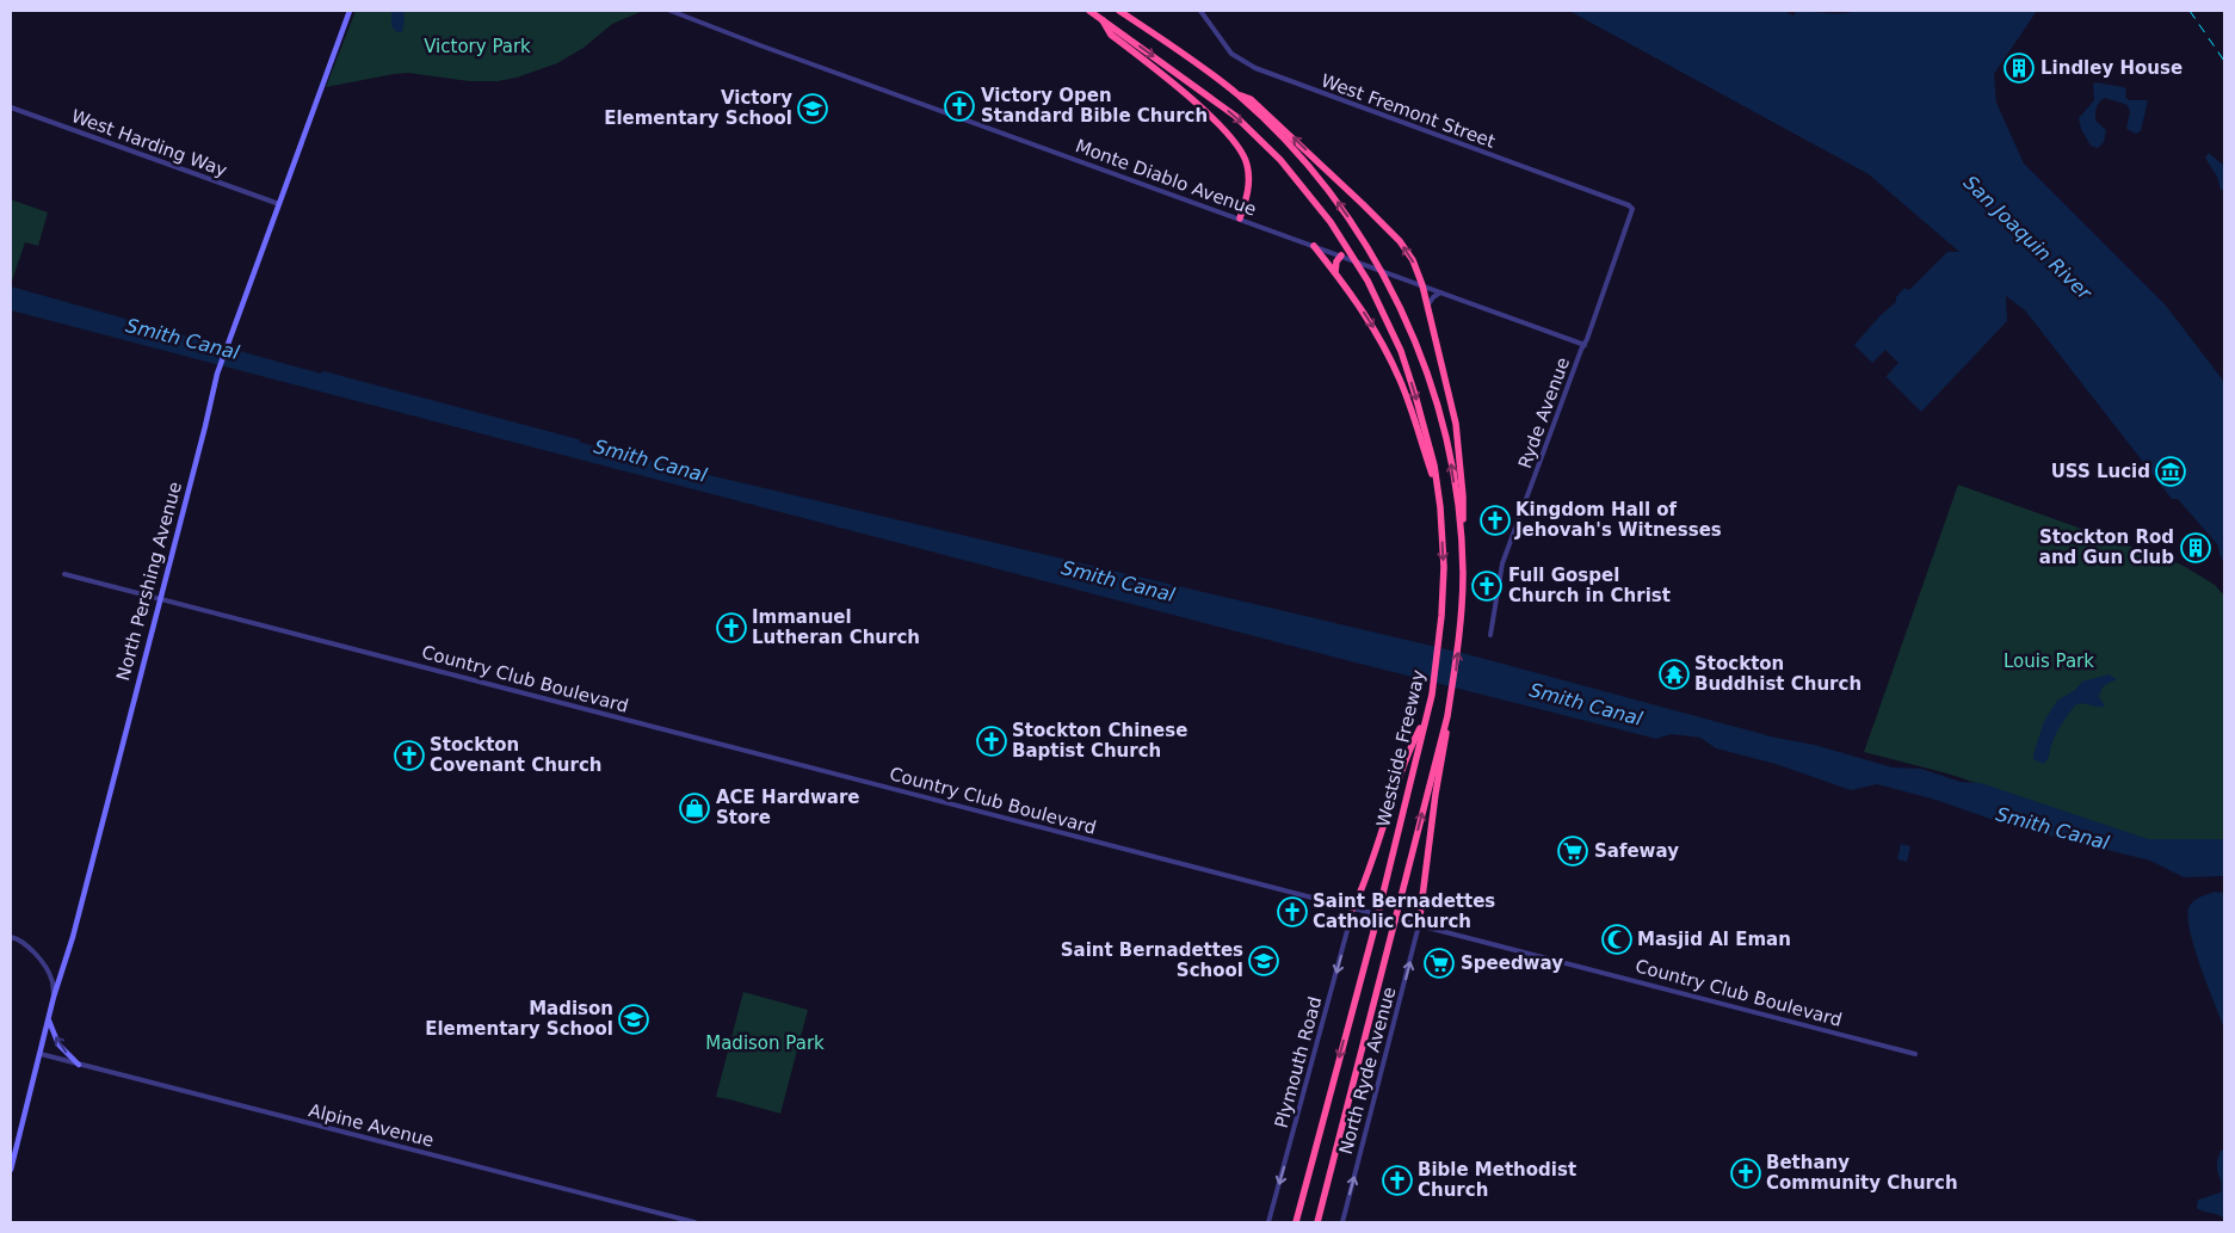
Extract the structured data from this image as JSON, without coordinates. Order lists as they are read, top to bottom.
{
  "streets": {
    "highway": ["Westside Freeway"],
    "main road": ["North Pershing Avenue"],
    "street": [
      "West Fremont Street",
      "West Harding Way",
      "Monte Diablo Avenue",
      "Ryde Avenue",
      "Country Club Boulevard",
      "Plymouth Road",
      "North Ryde Avenue",
      "Alpine Avenue"
    ]
  },
  "crossings": [
    ["West Fremont Street", "Ryde Avenue"],
    ["West Harding Way", "North Pershing Avenue"],
    ["Monte Diablo Avenue", "Ryde Avenue"],
    ["North Pershing Avenue", "Country Club Boulevard"],
    ["North Pershing Avenue", "Alpine Avenue"],
    ["Country Club Boulevard", "Plymouth Road"],
    ["Country Club Boulevard", "North Ryde Avenue"]
  ],
  "one_way": ["Plymouth Road", "North Ryde Avenue"],
  "water": ["San Joaquin River", "Smith Canal"],
  "parks": ["Victory Park", "Louis Park", "Madison Park"],
  "places": {
    "building": ["Lindley House", "Stockton Rod and Gun Club"],
    "church": [
      "Victory Open Standard Bible Church",
      "Kingdom Hall of Jehovah's Witnesses",
      "Full Gospel Church in Christ",
      "Immanuel Lutheran Church",
      "Stockton Chinese Baptist Church",
      "Stockton Covenant Church",
      "Saint Bernadettes Catholic Church",
      "Bethany Community Church",
      "Bible Methodist Church"
    ],
    "school or university": ["Victory Elementary School", "Saint Bernadettes School", "Madison Elementary School"],
    "museum": ["USS Lucid"],
    "temple": ["Stockton Buddhist Church"],
    "shop": ["ACE Hardware Store"],
    "supermarket": ["Safeway", "Speedway"],
    "mosque": ["Masjid Al Eman"]
  }
}
